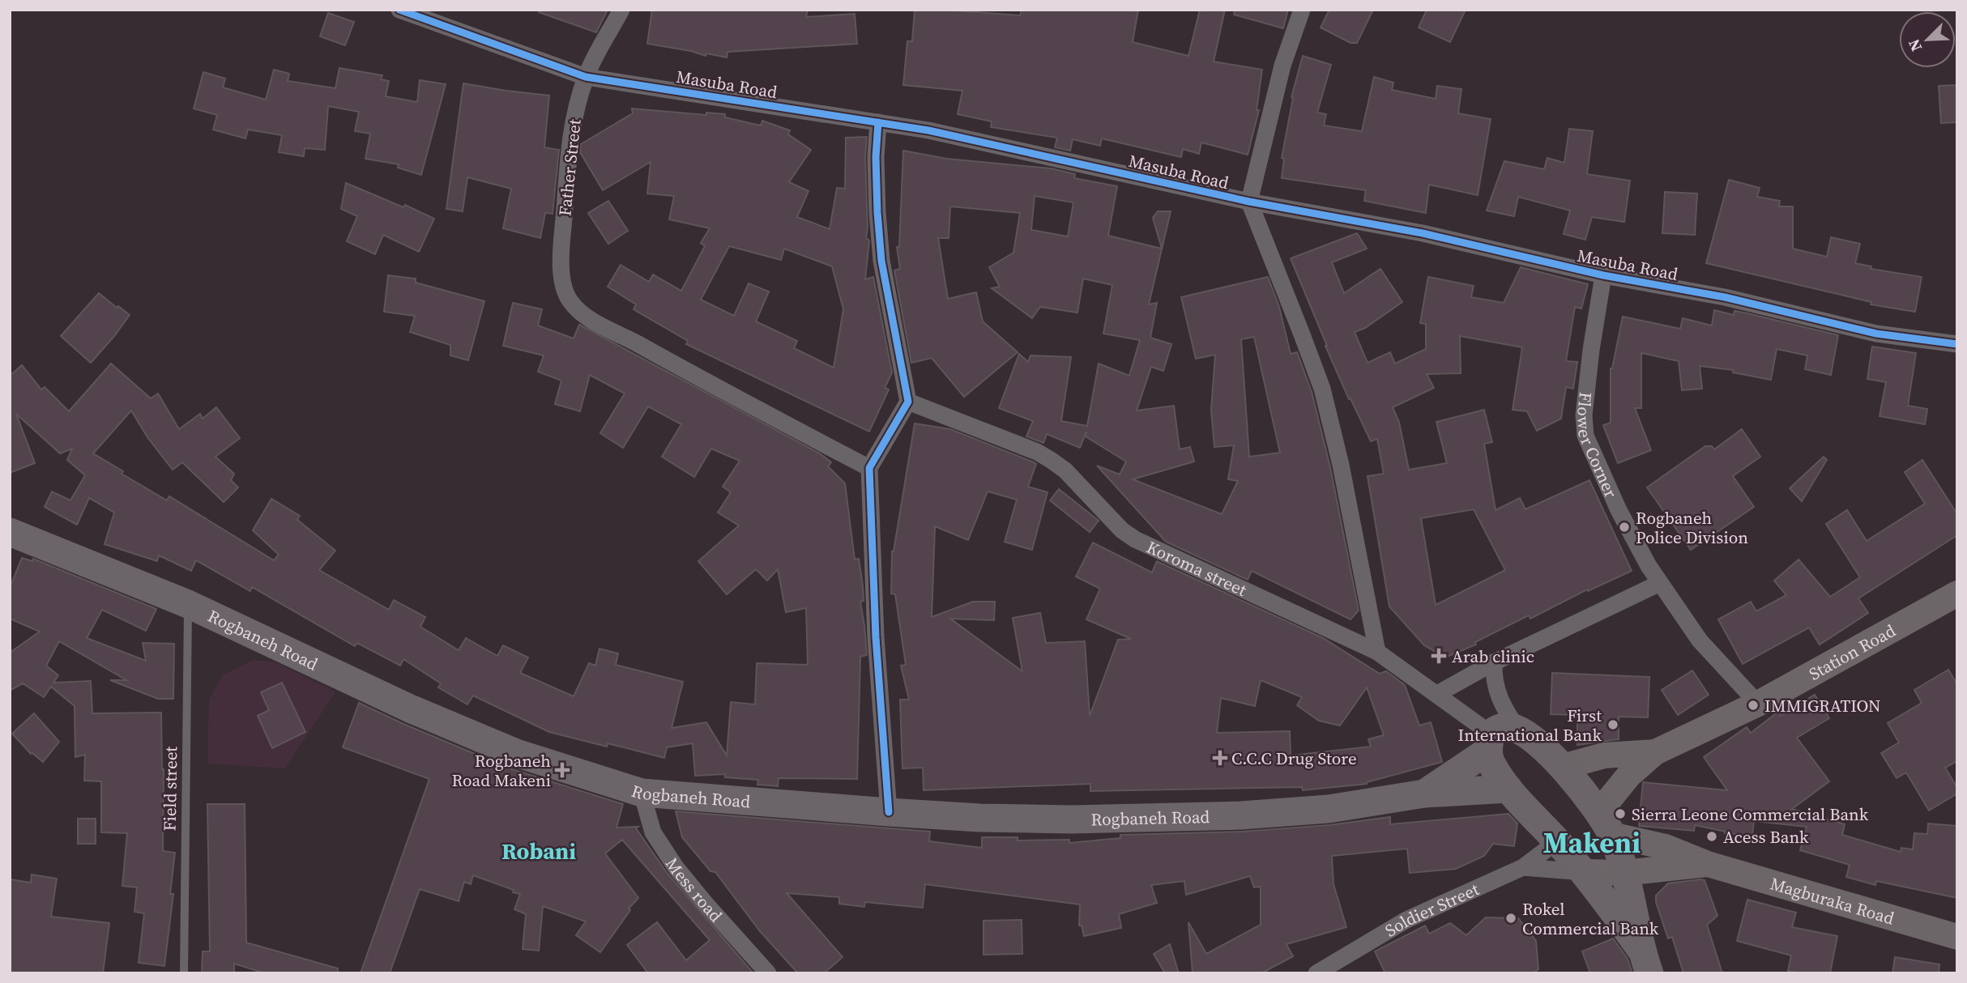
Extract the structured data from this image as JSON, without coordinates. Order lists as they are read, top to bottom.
{
  "streets": {
    "main road": ["Rogbaneh Road", "Station Road", "Magburaka Road"],
    "street": [
      "Masuba Road",
      "Father Street",
      "Flower Corner",
      "Koroma street",
      "Mess road",
      "Soldier Street"
    ],
    "lane": ["Field street"]
  },
  "crossings": [
    ["Masuba Road", "Father Street"],
    ["Masuba Road", "Flower Corner"],
    ["Flower Corner", "Station Road"],
    ["Rogbaneh Road", "Field street"],
    ["Rogbaneh Road", "Mess road"],
    ["Station Road", "Magburaka Road"],
    ["Magburaka Road", "Soldier Street"]
  ],
  "districts": ["Makeni", "Robani"],
  "places": {
    "other": [
      "Rogbaneh Police Division",
      "IMMIGRATION",
      "First International Bank",
      "Sierra Leone Commercial Bank",
      "Acess Bank",
      "Rokel Commercial Bank"
    ],
    "health": ["Arab clinic", "C.C.C Drug Store", "Rogbaneh Road Makeni"]
  },
  "north": "bottom left"
}
